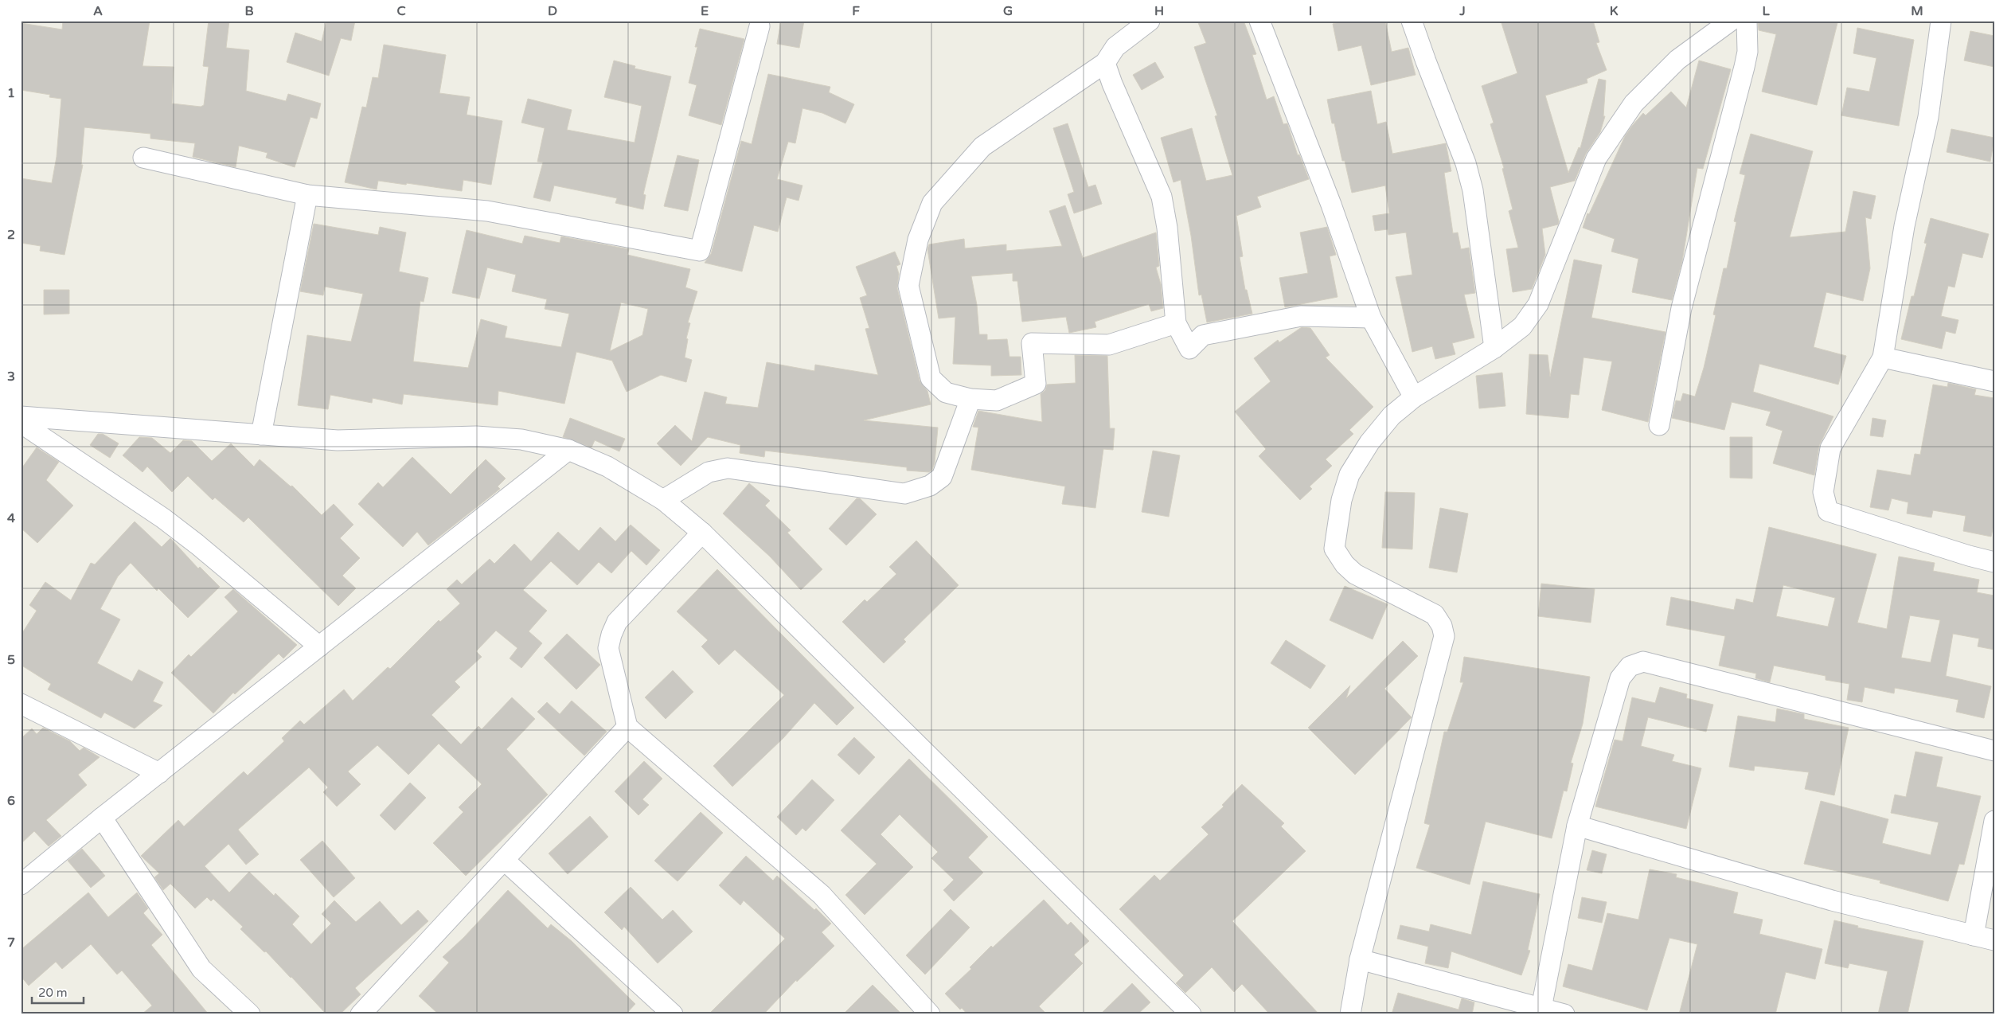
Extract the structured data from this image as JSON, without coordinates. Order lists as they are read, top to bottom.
{
  "scale_bar": "20 m",
  "grid": {
    "columns": [
      "A",
      "B",
      "C",
      "D",
      "E",
      "F",
      "G",
      "H",
      "I",
      "J",
      "K",
      "L",
      "M"
    ],
    "rows": [
      "1",
      "2",
      "3",
      "4",
      "5",
      "6",
      "7"
    ]
  }
}
